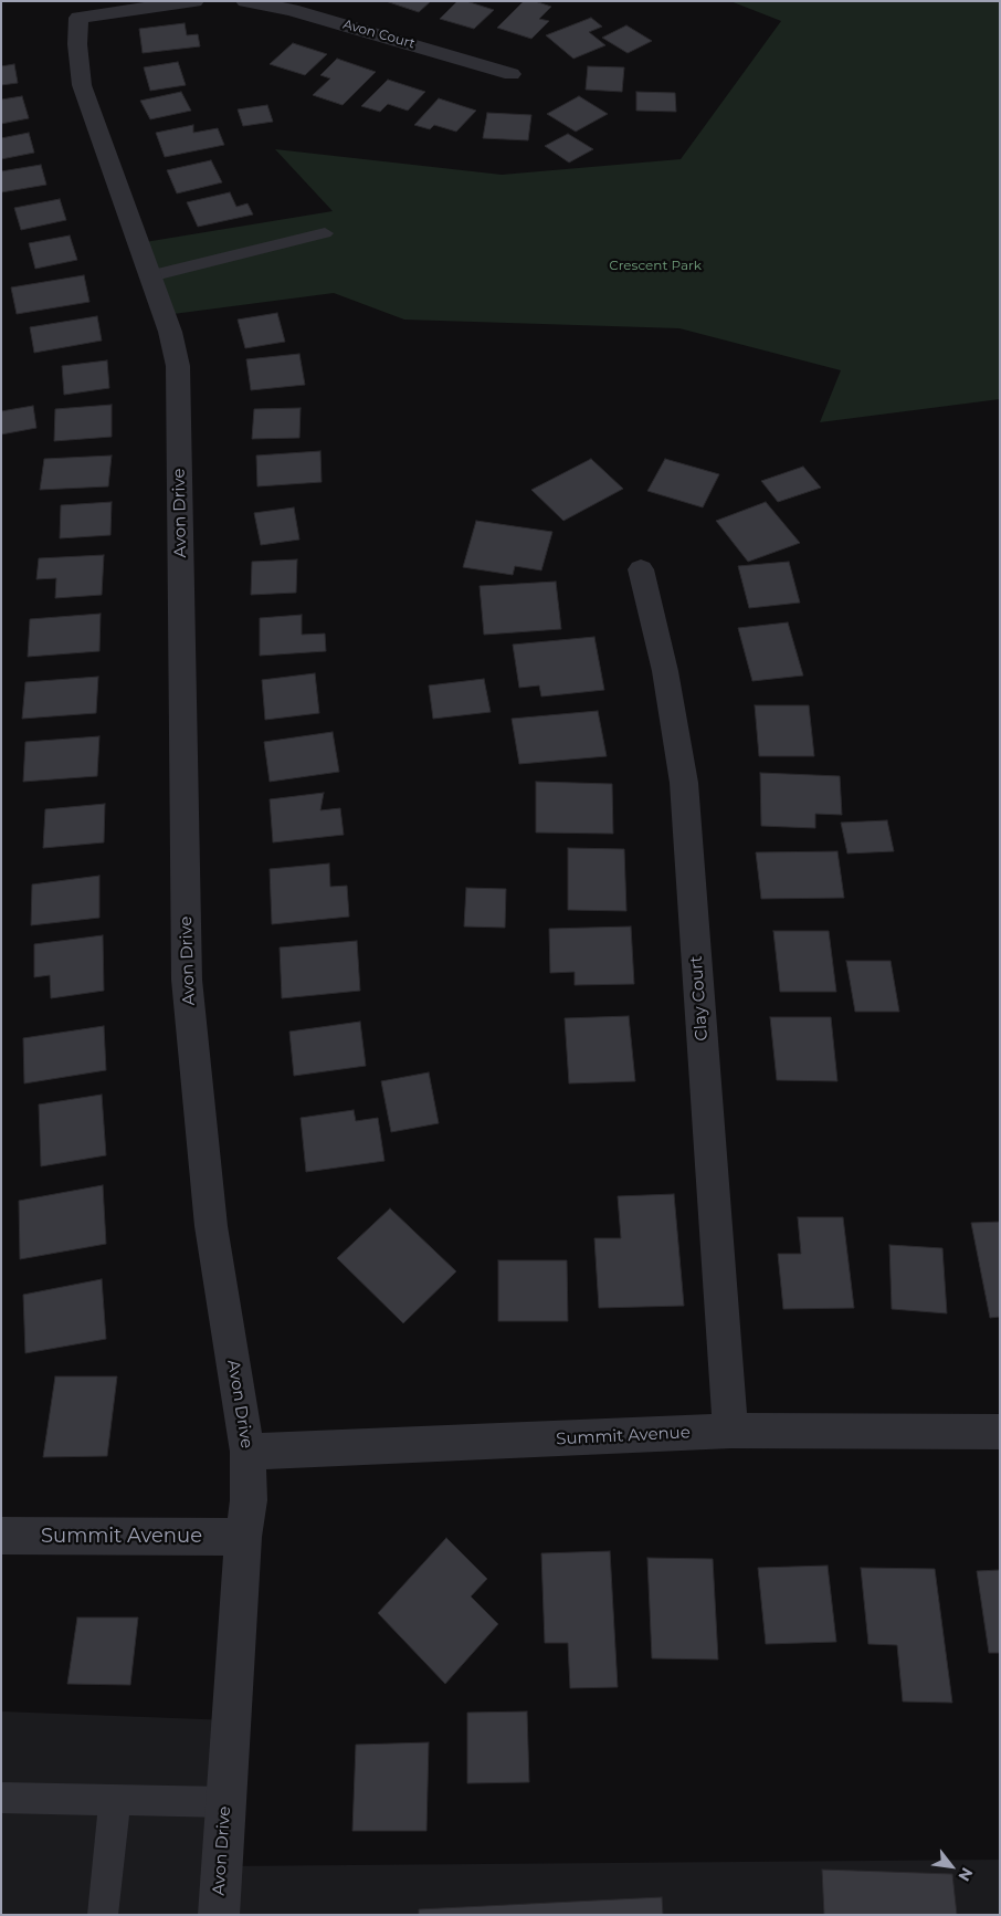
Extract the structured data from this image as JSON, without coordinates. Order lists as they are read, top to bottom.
{
  "streets": {
    "street": [
      "Avon Court",
      "Avon Drive",
      "Clay Court",
      "Summit Avenue"
    ]
  },
  "crossings": [
    ["Avon Drive", "Summit Avenue"],
    ["Clay Court", "Summit Avenue"]
  ],
  "parks": ["Crescent Park"],
  "north": "bottom right"
}
